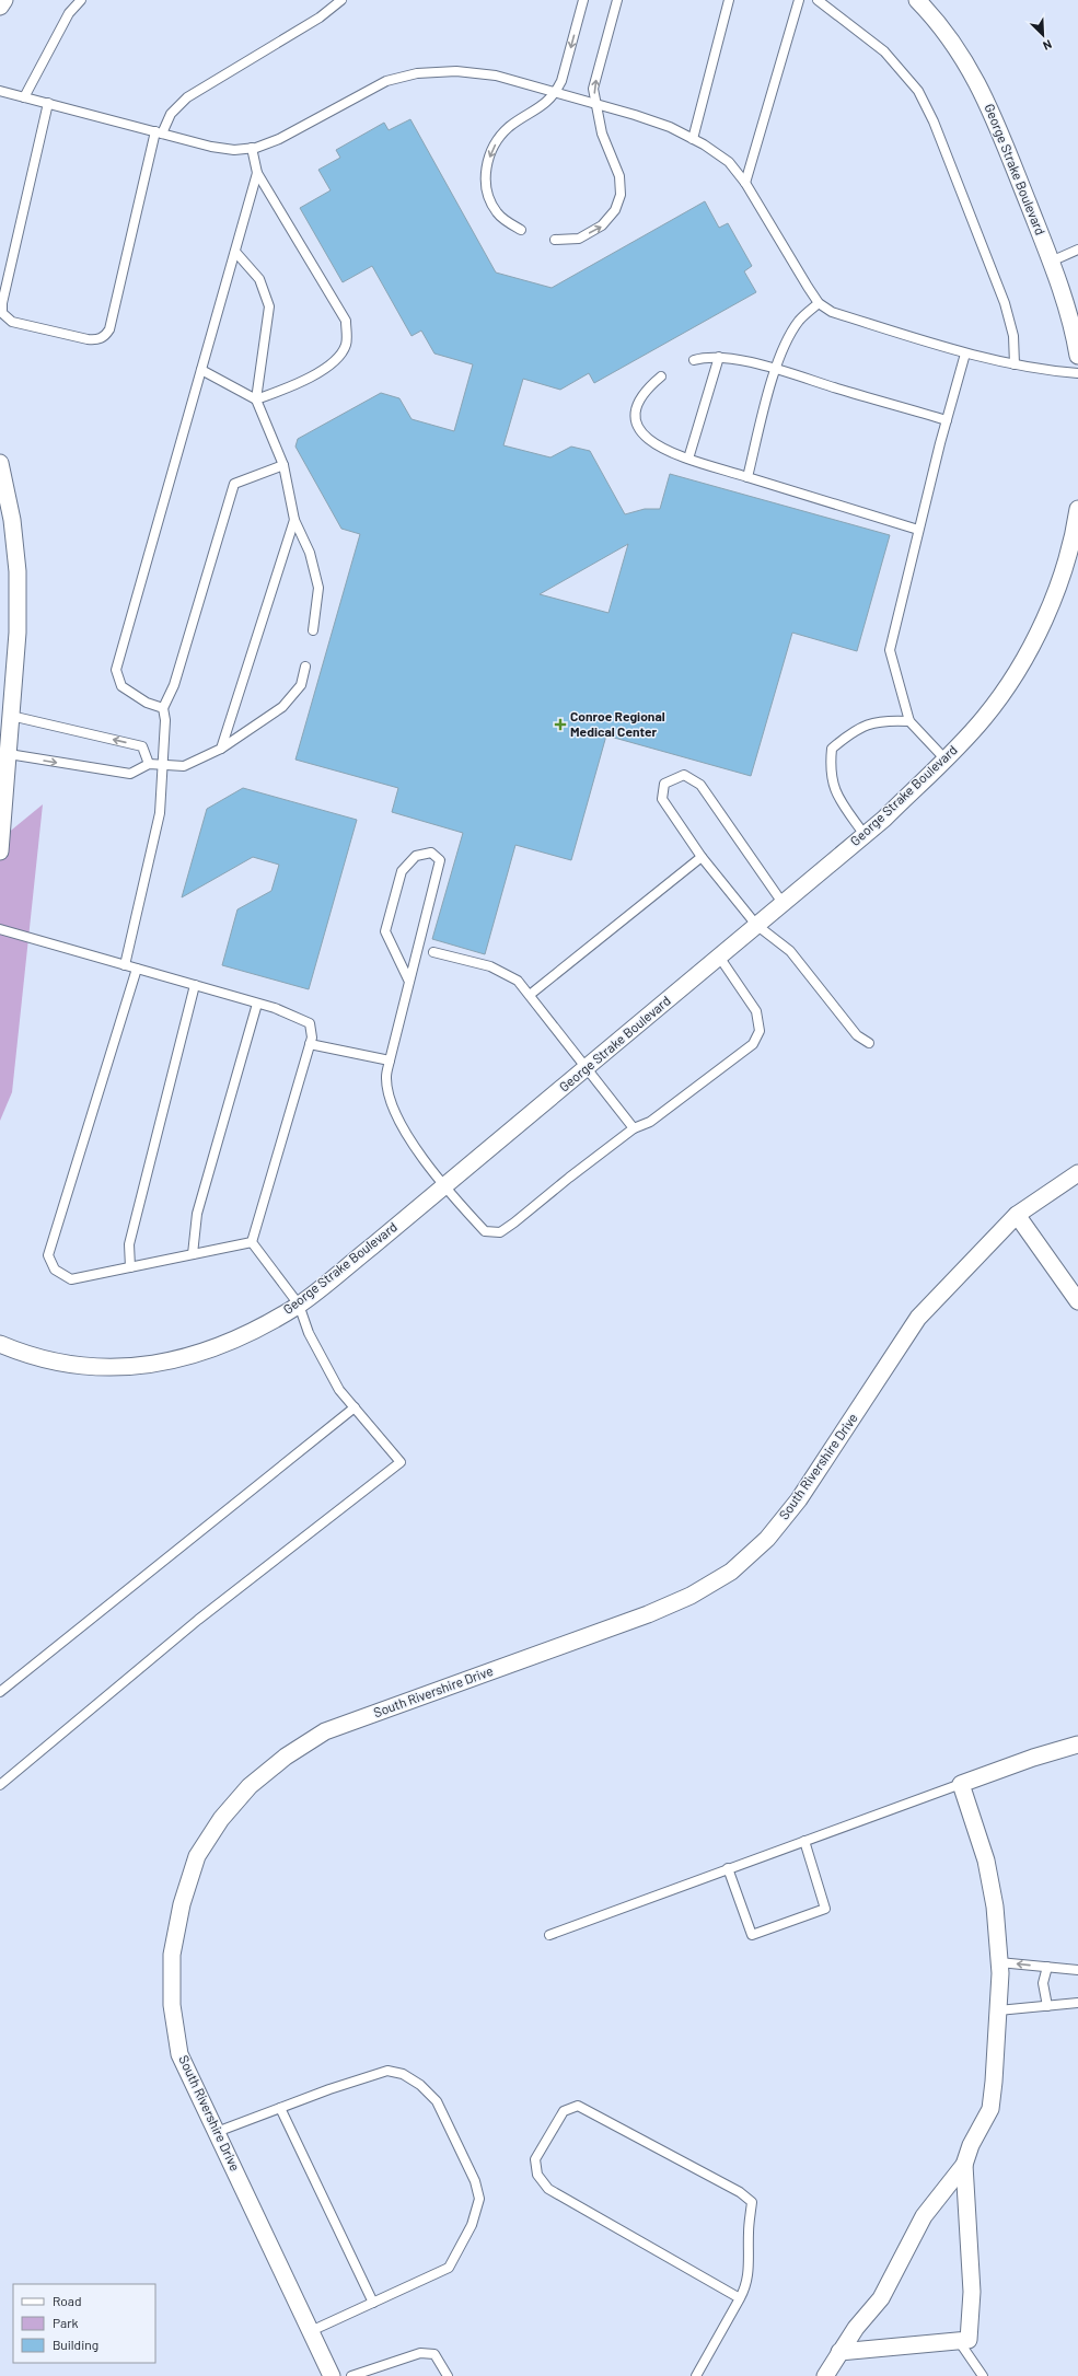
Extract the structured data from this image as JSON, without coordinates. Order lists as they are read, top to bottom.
{
  "streets": {
    "street": ["George Strake Boulevard", "South Rivershire Drive"]
  },
  "places": {
    "health": ["Conroe Regional Medical Center"]
  },
  "legend": ["Road", "Park", "Building"],
  "north": "bottom right"
}
